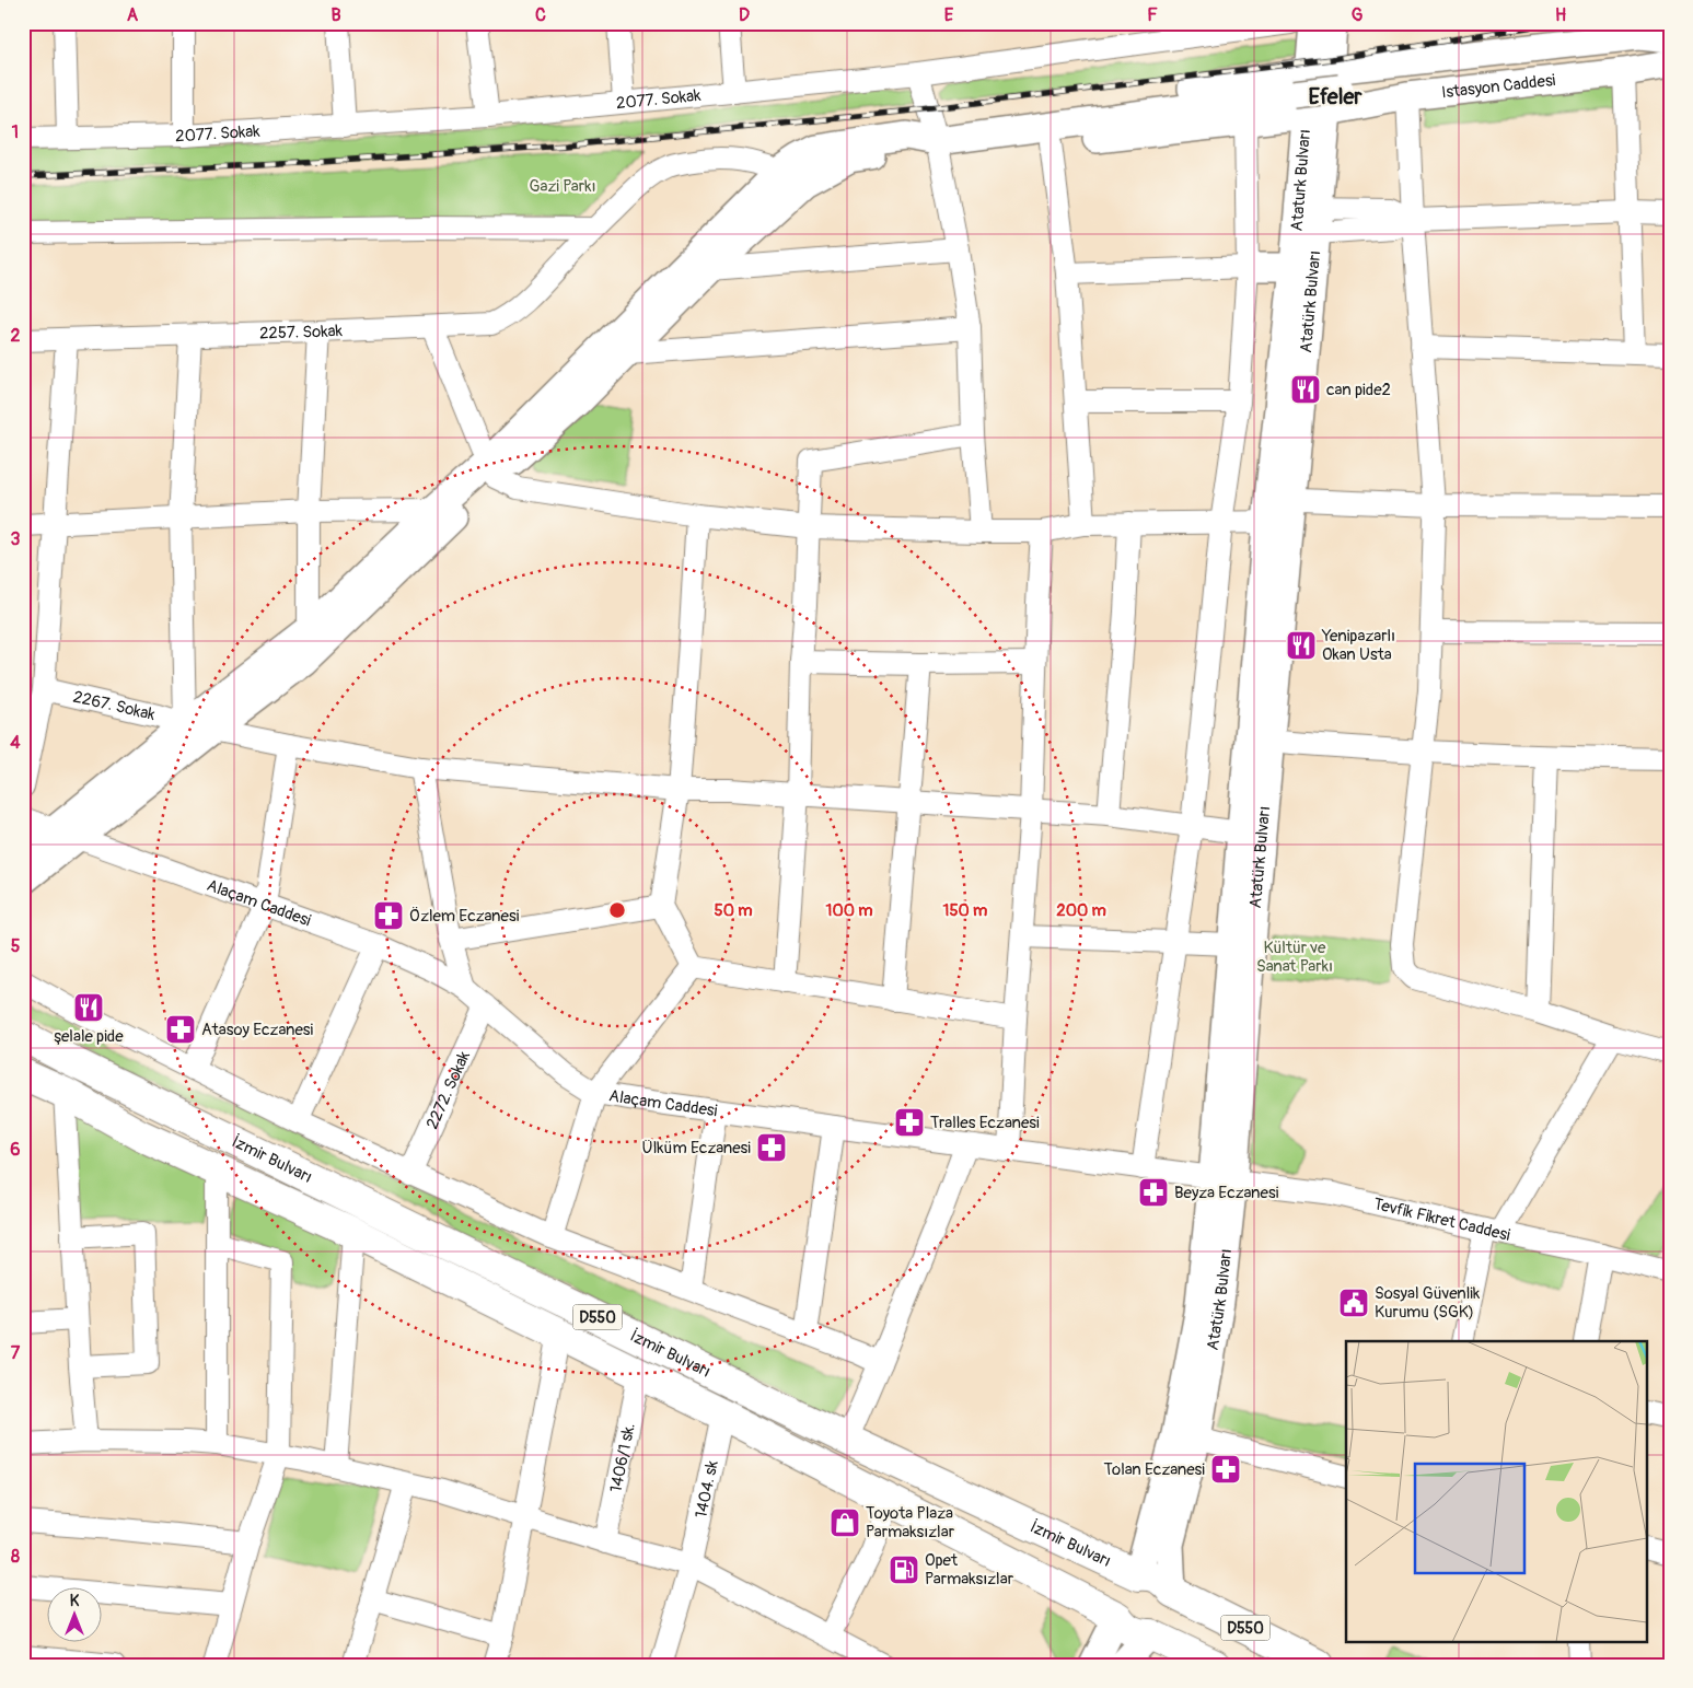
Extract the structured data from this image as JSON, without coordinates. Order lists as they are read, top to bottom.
{
  "streets": {
    "highway": ["Atatürk Bulvarı", "İzmir Bulvarı", "D550"],
    "main road": ["Istasyon Caddesi", "Ataturk Bulvarı"],
    "street": [
      "2077. Sokak",
      "2257. Sokak",
      "2267. Sokak",
      "Alaçam Caddesi",
      "2272. Sokak",
      "Tevfik Fikret Caddesi",
      "1406/1 sk.",
      "1404. sk"
    ]
  },
  "crossings": [
    ["Istasyon Caddesi", "Ataturk Bulvarı"],
    ["Ataturk Bulvarı", "Atatürk Bulvarı"],
    ["Atatürk Bulvarı", "2267. Sokak"],
    ["Atatürk Bulvarı", "Alaçam Caddesi"],
    ["Atatürk Bulvarı", "İzmir Bulvarı"],
    ["Atatürk Bulvarı", "Tevfik Fikret Caddesi"],
    ["Alaçam Caddesi", "2272. Sokak"],
    ["Alaçam Caddesi", "Tevfik Fikret Caddesi"],
    ["İzmir Bulvarı", "1406/1 sk."],
    ["İzmir Bulvarı", "1404. sk"]
  ],
  "districts": ["Efeler"],
  "parks": ["Gazi Parkı", "Kültür ve Sanat Parkı"],
  "places": {
    "restaurant": ["can pide2", "Yenipazarlı Okan Usta", "şelale pide"],
    "pharmacy": [
      "Özlem Eczanesi",
      "Atasoy Eczanesi",
      "Tralles Eczanesi",
      "Ülküm Eczanesi",
      "Beyza Eczanesi",
      "Tolan Eczanesi"
    ],
    "public building": ["Sosyal Güvenlik Kurumu (SGK)"],
    "shop": ["Toyota Plaza Parmaksızlar"],
    "fuel station": ["Opet Parmaksızlar"]
  },
  "north": "top",
  "grid": {
    "columns": [
      "A",
      "B",
      "C",
      "D",
      "E",
      "F",
      "G",
      "H"
    ],
    "rows": [
      "1",
      "2",
      "3",
      "4",
      "5",
      "6",
      "7",
      "8"
    ]
  },
  "rings": [
    "50 m",
    "100 m",
    "150 m",
    "200 m"
  ]
}
